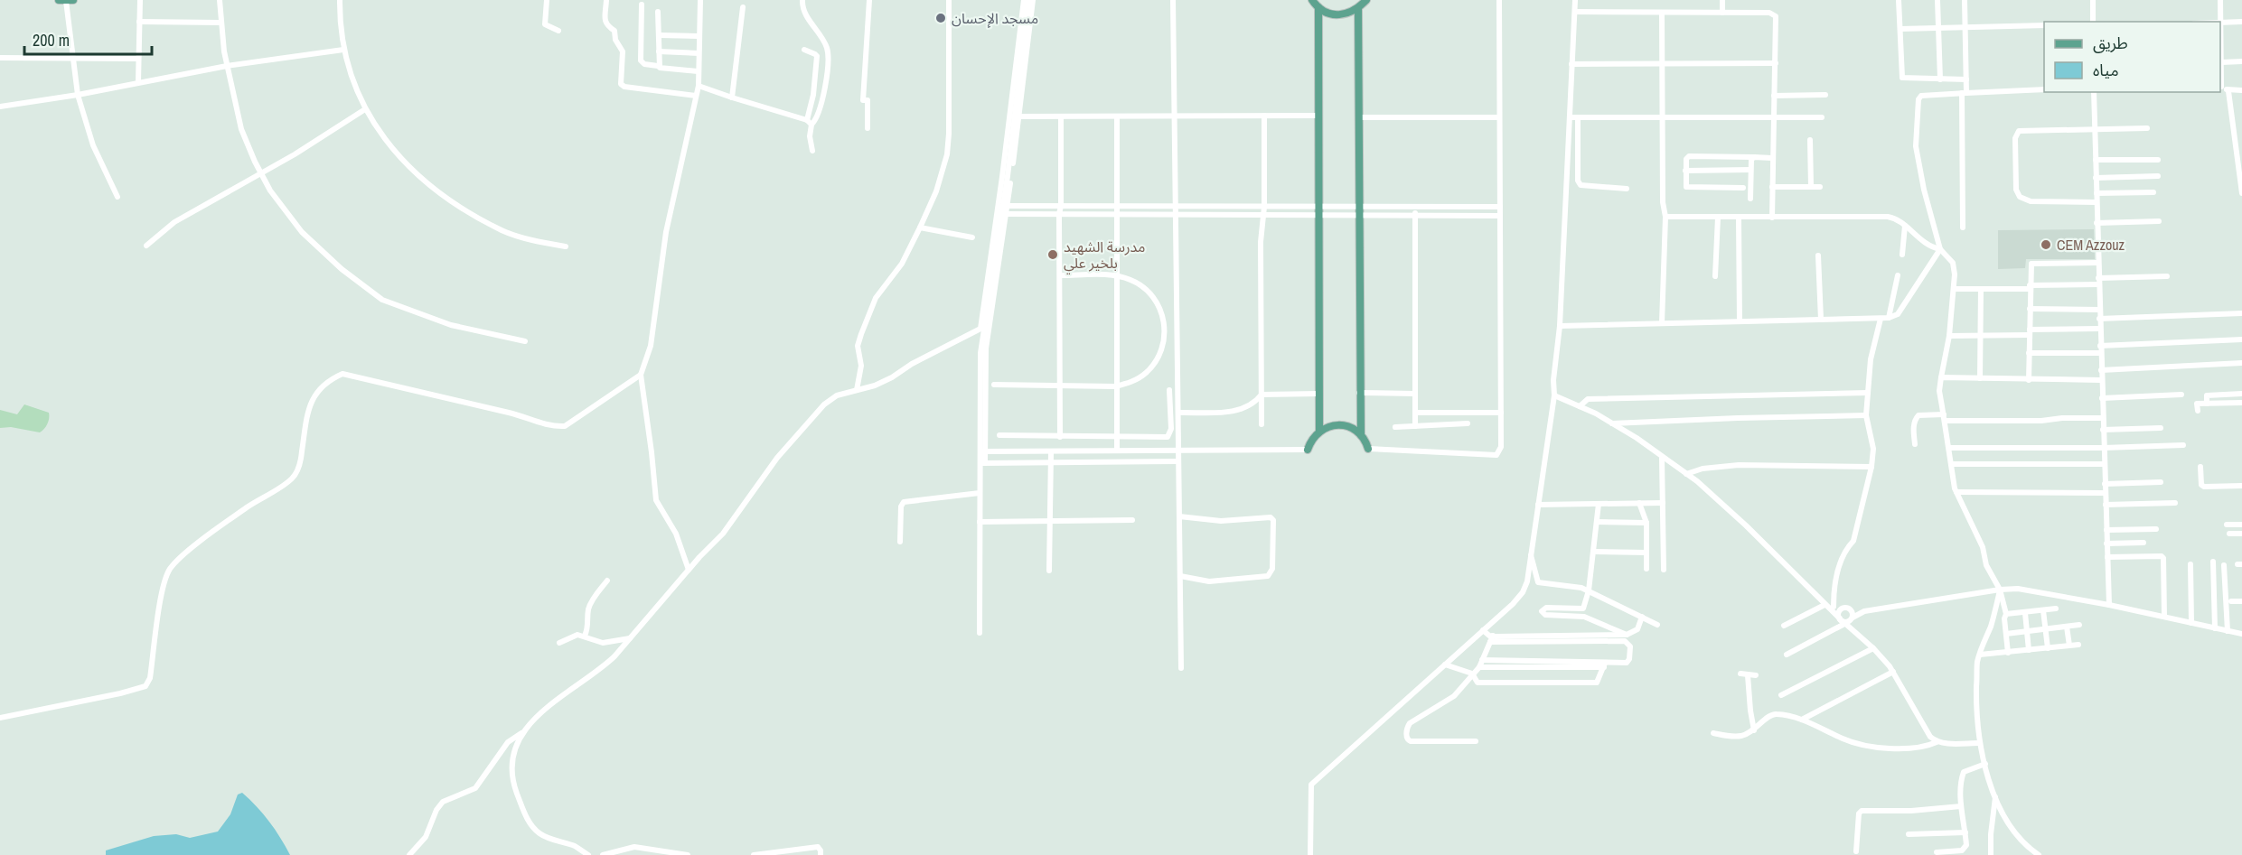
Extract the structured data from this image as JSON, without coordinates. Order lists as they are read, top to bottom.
{
  "places": ["مسجد الإحسان", "CEM Azzouz", "مدرسة الشهيد بلخير علي"],
  "legend": ["طريق", "مياه"],
  "scale_bar": "200 m"
}
